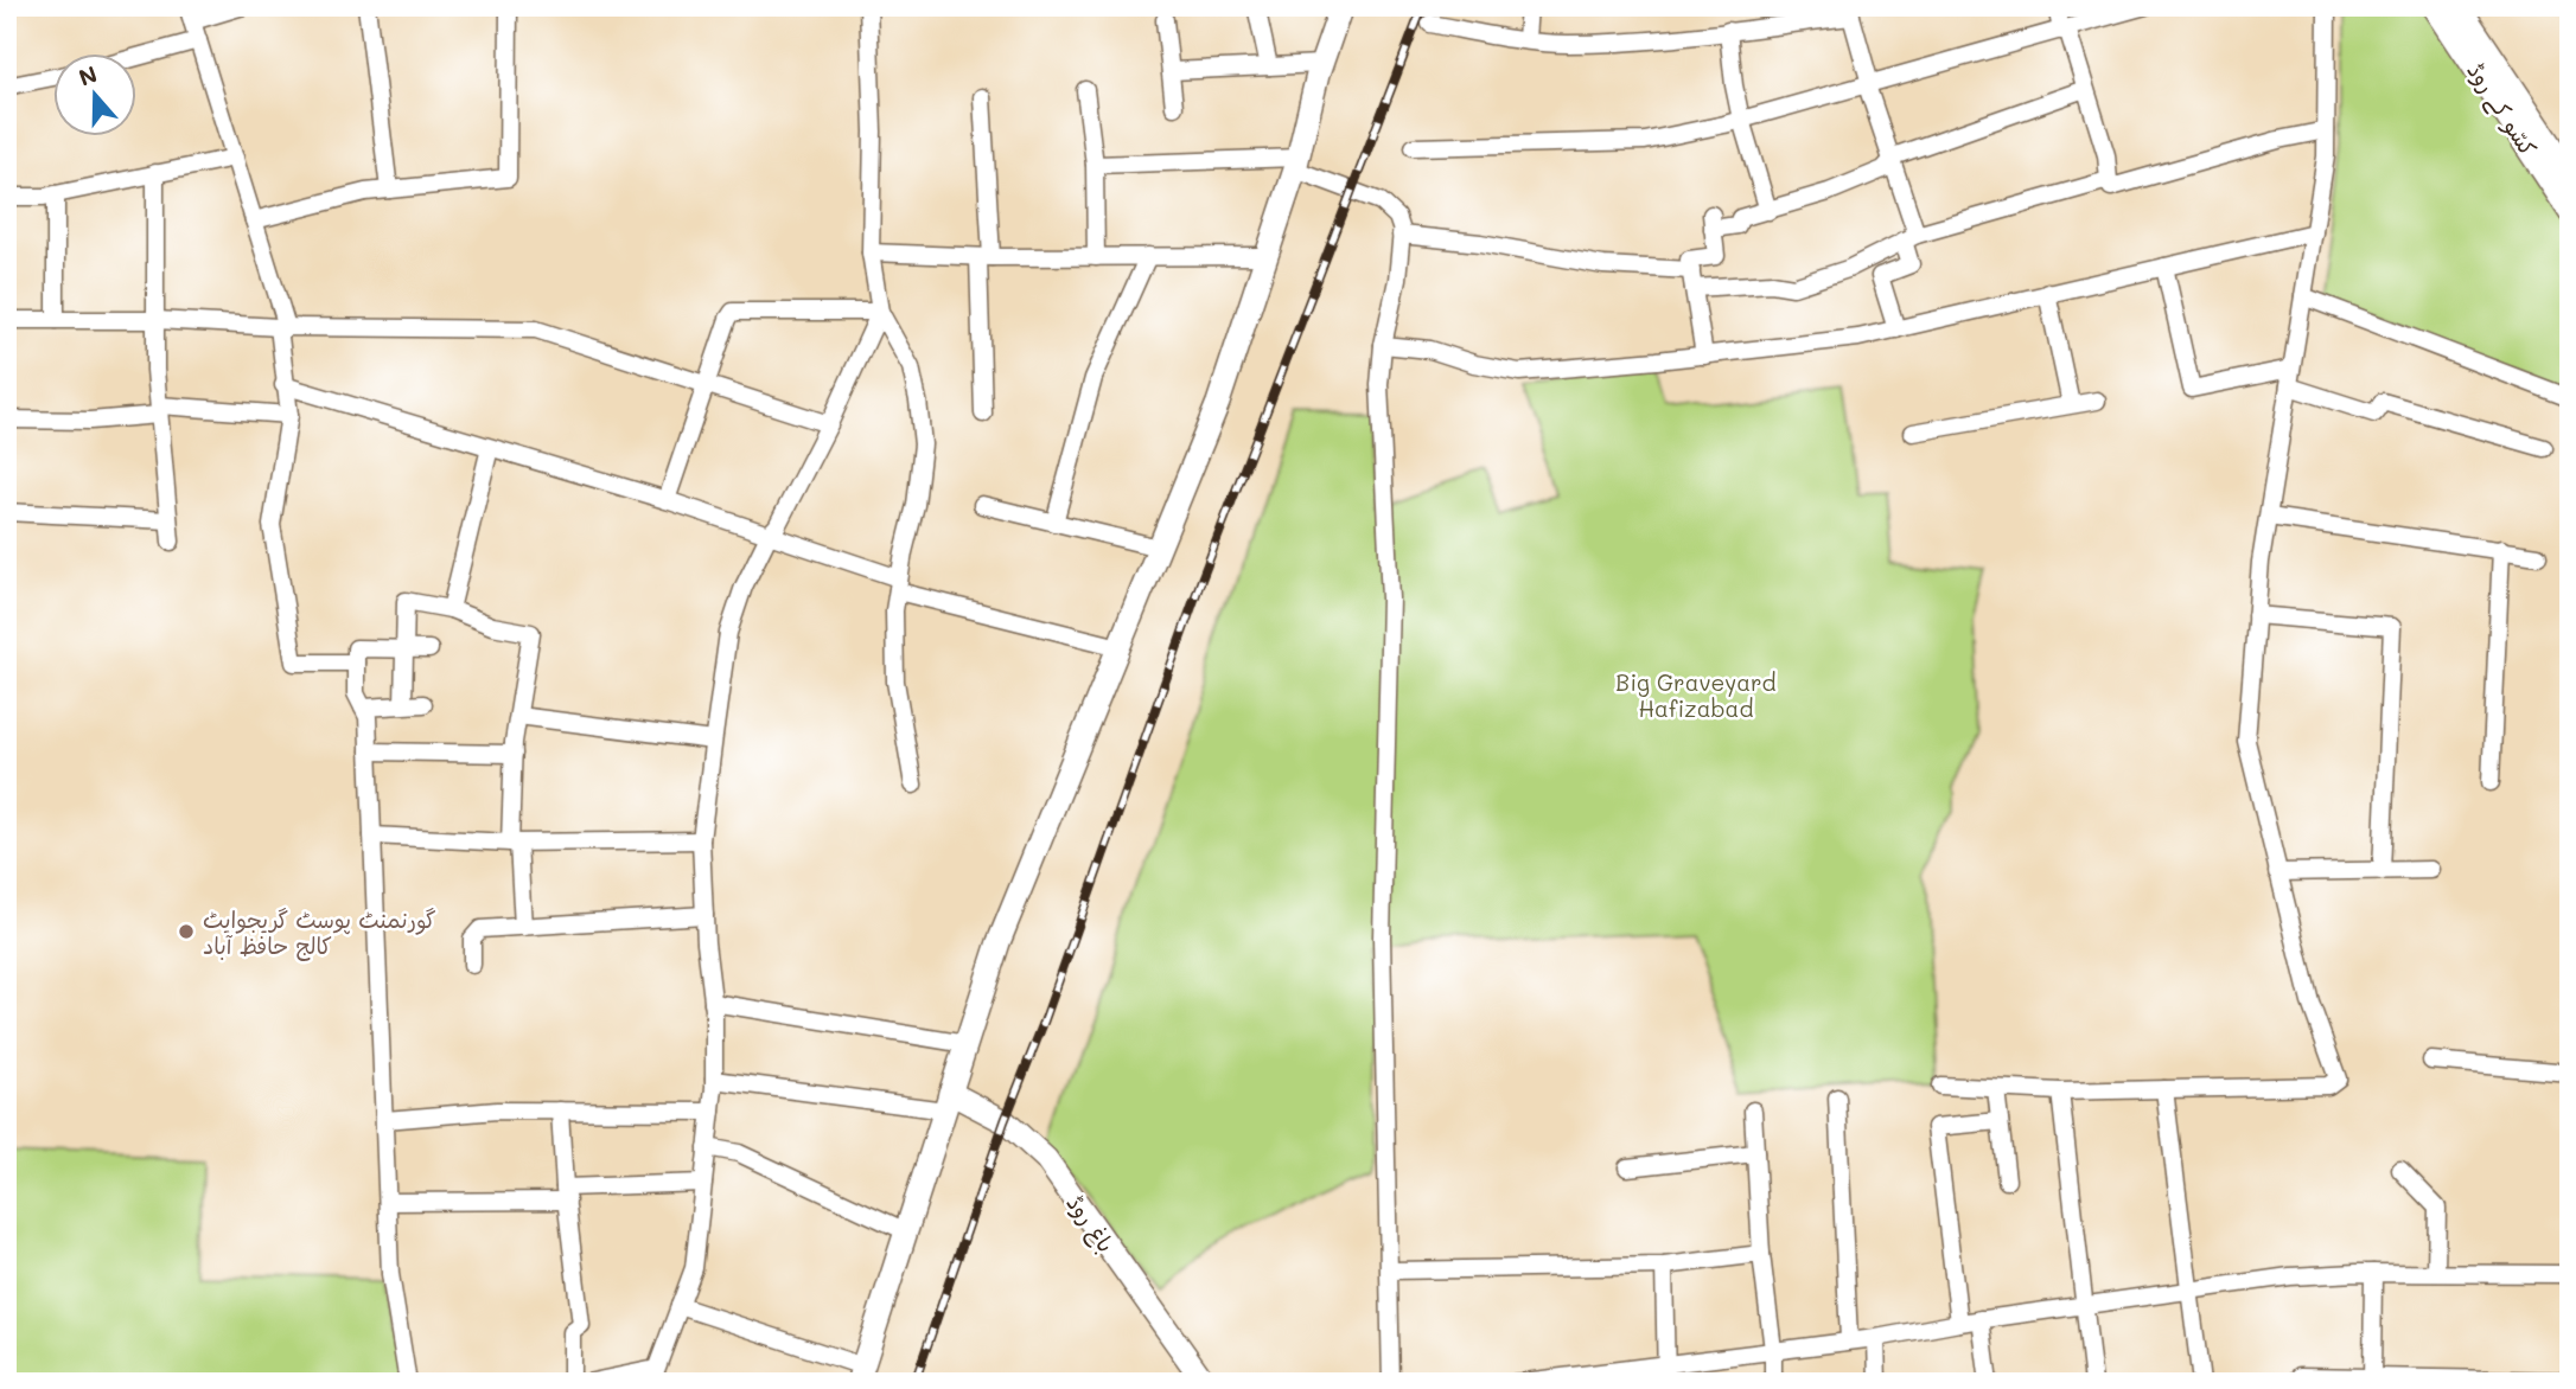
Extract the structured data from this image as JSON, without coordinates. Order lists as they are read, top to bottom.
{
  "streets": {
    "street": ["کسّو کے روڈ", "باغ روڈ"]
  },
  "parks": ["Big Graveyard Hafizabad"],
  "places": ["گورنمنٹ پوسٹ گریجوایٹ کالج حافظ آباد"],
  "north": "top"
}
